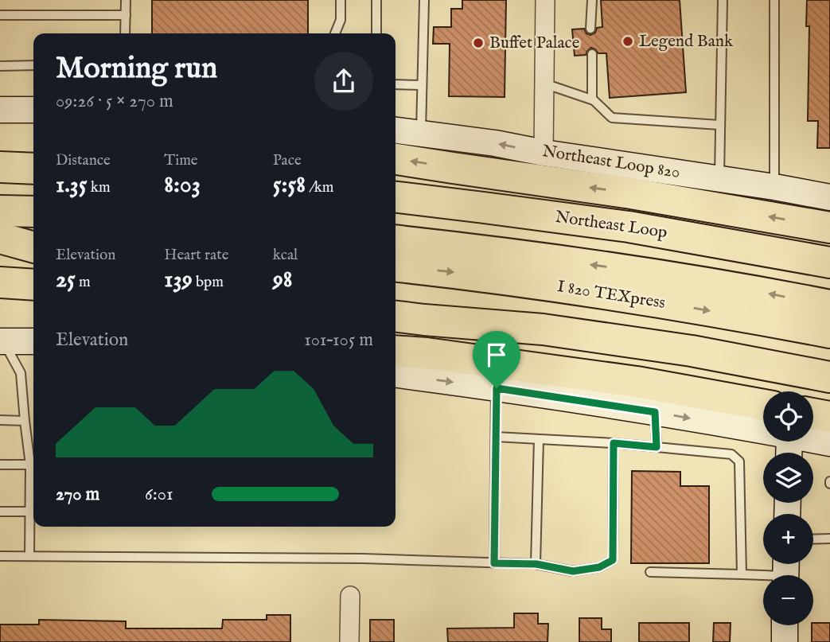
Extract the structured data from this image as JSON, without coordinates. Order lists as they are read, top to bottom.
{
  "streets": {
    "highway": ["Northeast Loop", "I 820 TEXpress"],
    "main road": ["Northeast Loop 820"]
  },
  "places": ["Legend Bank", "Buffet Palace"],
  "page": {
    "heading": ["Morning run", "09:26 · 5 × 270 m"],
    "stats": [
      ["Distance", "1.35 km"],
      ["Time", "8:03"],
      ["Pace", "5:58 /km"],
      ["Elevation", "25 m"],
      ["Heart rate", "139 bpm"],
      ["kcal", "98"]
    ],
    "chart": ["Elevation", "101–105 m"],
    "map_buttons": ["+", "−"],
    "list": [
      {
        "name": "270 m",
        "note": "6:01"
      }
    ]
  }
}
